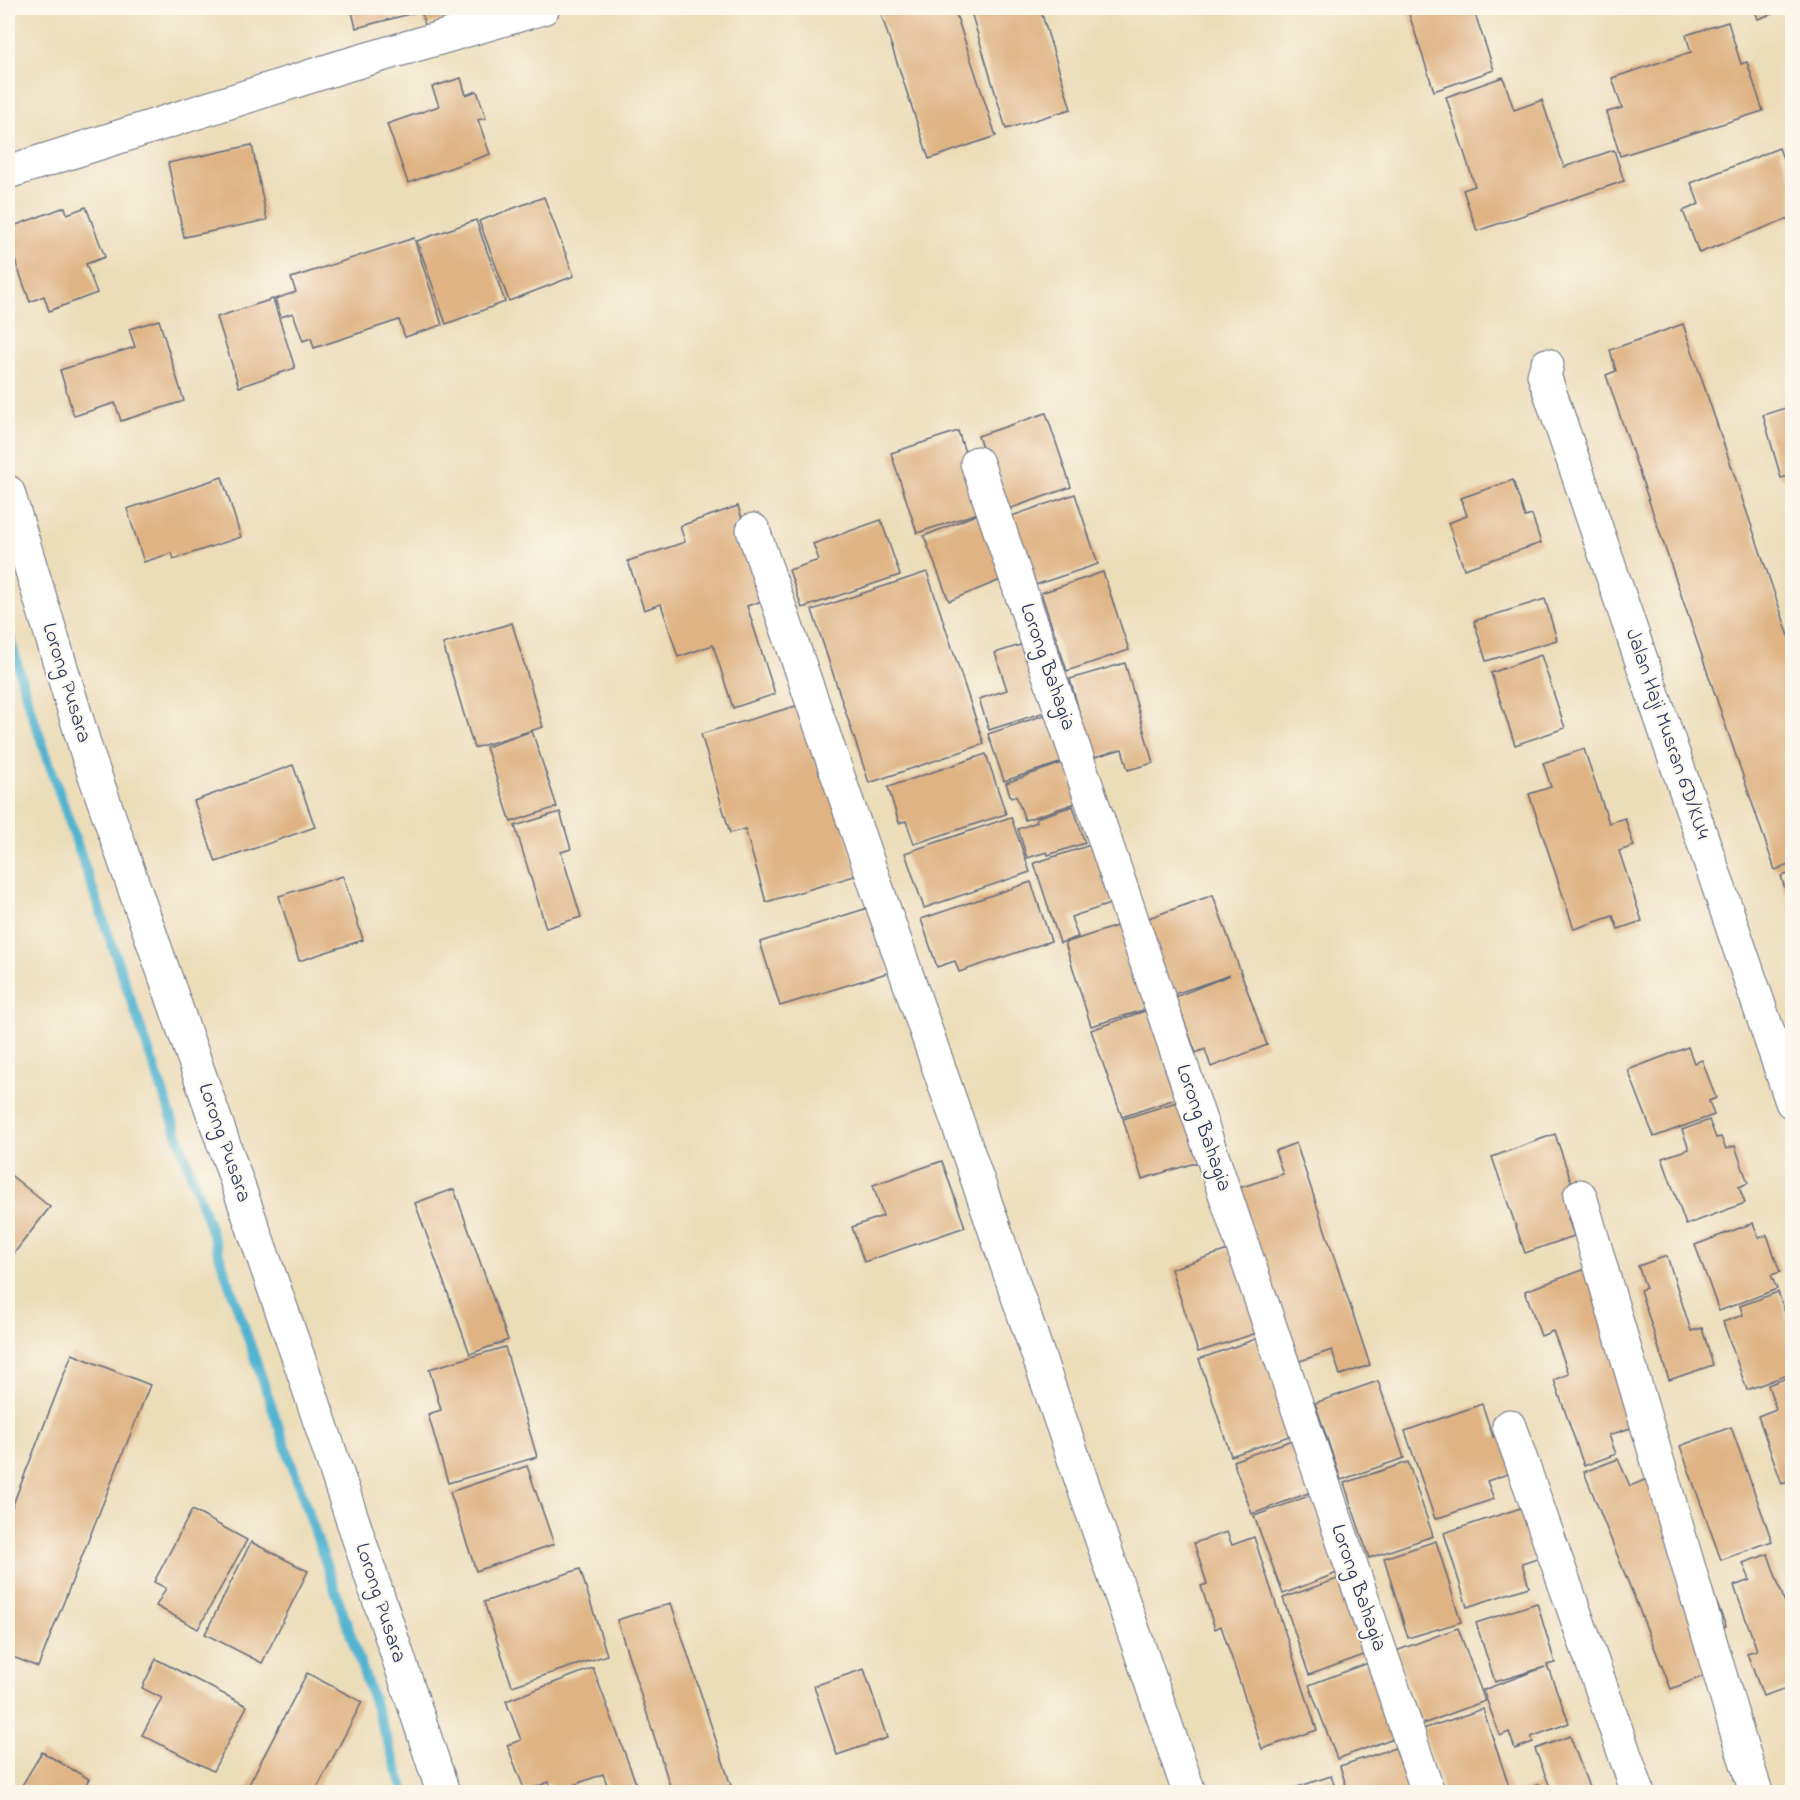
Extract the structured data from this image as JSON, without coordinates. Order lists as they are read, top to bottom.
{
  "streets": {
    "street": ["Lorong Bahagia", "Lorong Pusara", "Jalan Haji Musran 6D/KU4"]
  }
}
